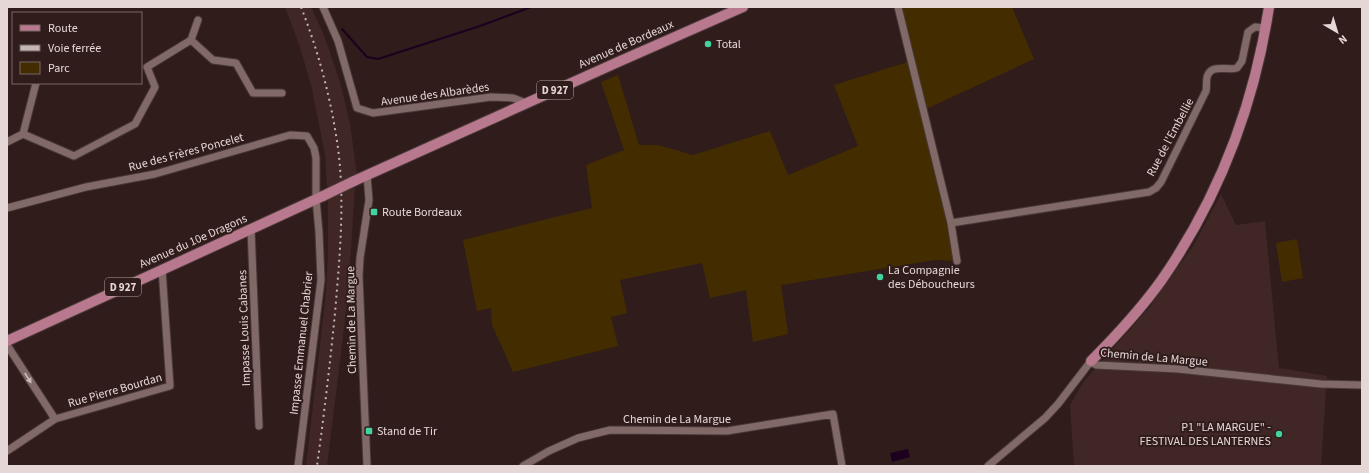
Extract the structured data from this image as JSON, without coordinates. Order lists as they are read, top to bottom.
{
  "streets": {
    "main road": ["Avenue de Bordeaux", "D 927", "Avenue du 10e Dragons"],
    "street": [
      "Avenue des Albarèdes",
      "Rue de l'Embellie",
      "Rue des Frères Poncelet",
      "Chemin de La Margue",
      "Impasse Louis Cabanes",
      "Impasse Emmanuel Chabrier",
      "Rue Pierre Bourdan"
    ]
  },
  "crossings": [
    ["Avenue de Bordeaux", "Avenue des Albarèdes"],
    ["Avenue de Bordeaux", "Avenue du 10e Dragons"],
    ["Avenue de Bordeaux", "Chemin de La Margue"],
    ["Rue des Frères Poncelet", "Avenue du 10e Dragons"],
    ["Rue des Frères Poncelet", "Impasse Emmanuel Chabrier"],
    ["Avenue du 10e Dragons", "Chemin de La Margue"],
    ["Avenue du 10e Dragons", "Impasse Louis Cabanes"],
    ["Avenue du 10e Dragons", "Impasse Emmanuel Chabrier"],
    ["Avenue du 10e Dragons", "Rue Pierre Bourdan"]
  ],
  "places": {
    "other": ["Total", "La Compagnie des Déboucheurs", "P1 \"LA MARGUE\" - FESTIVAL DES LANTERNES"],
    "transit": ["Route Bordeaux", "Stand de Tir"]
  },
  "legend": ["Route", "Voie ferrée", "Parc"],
  "north": "bottom right"
}
